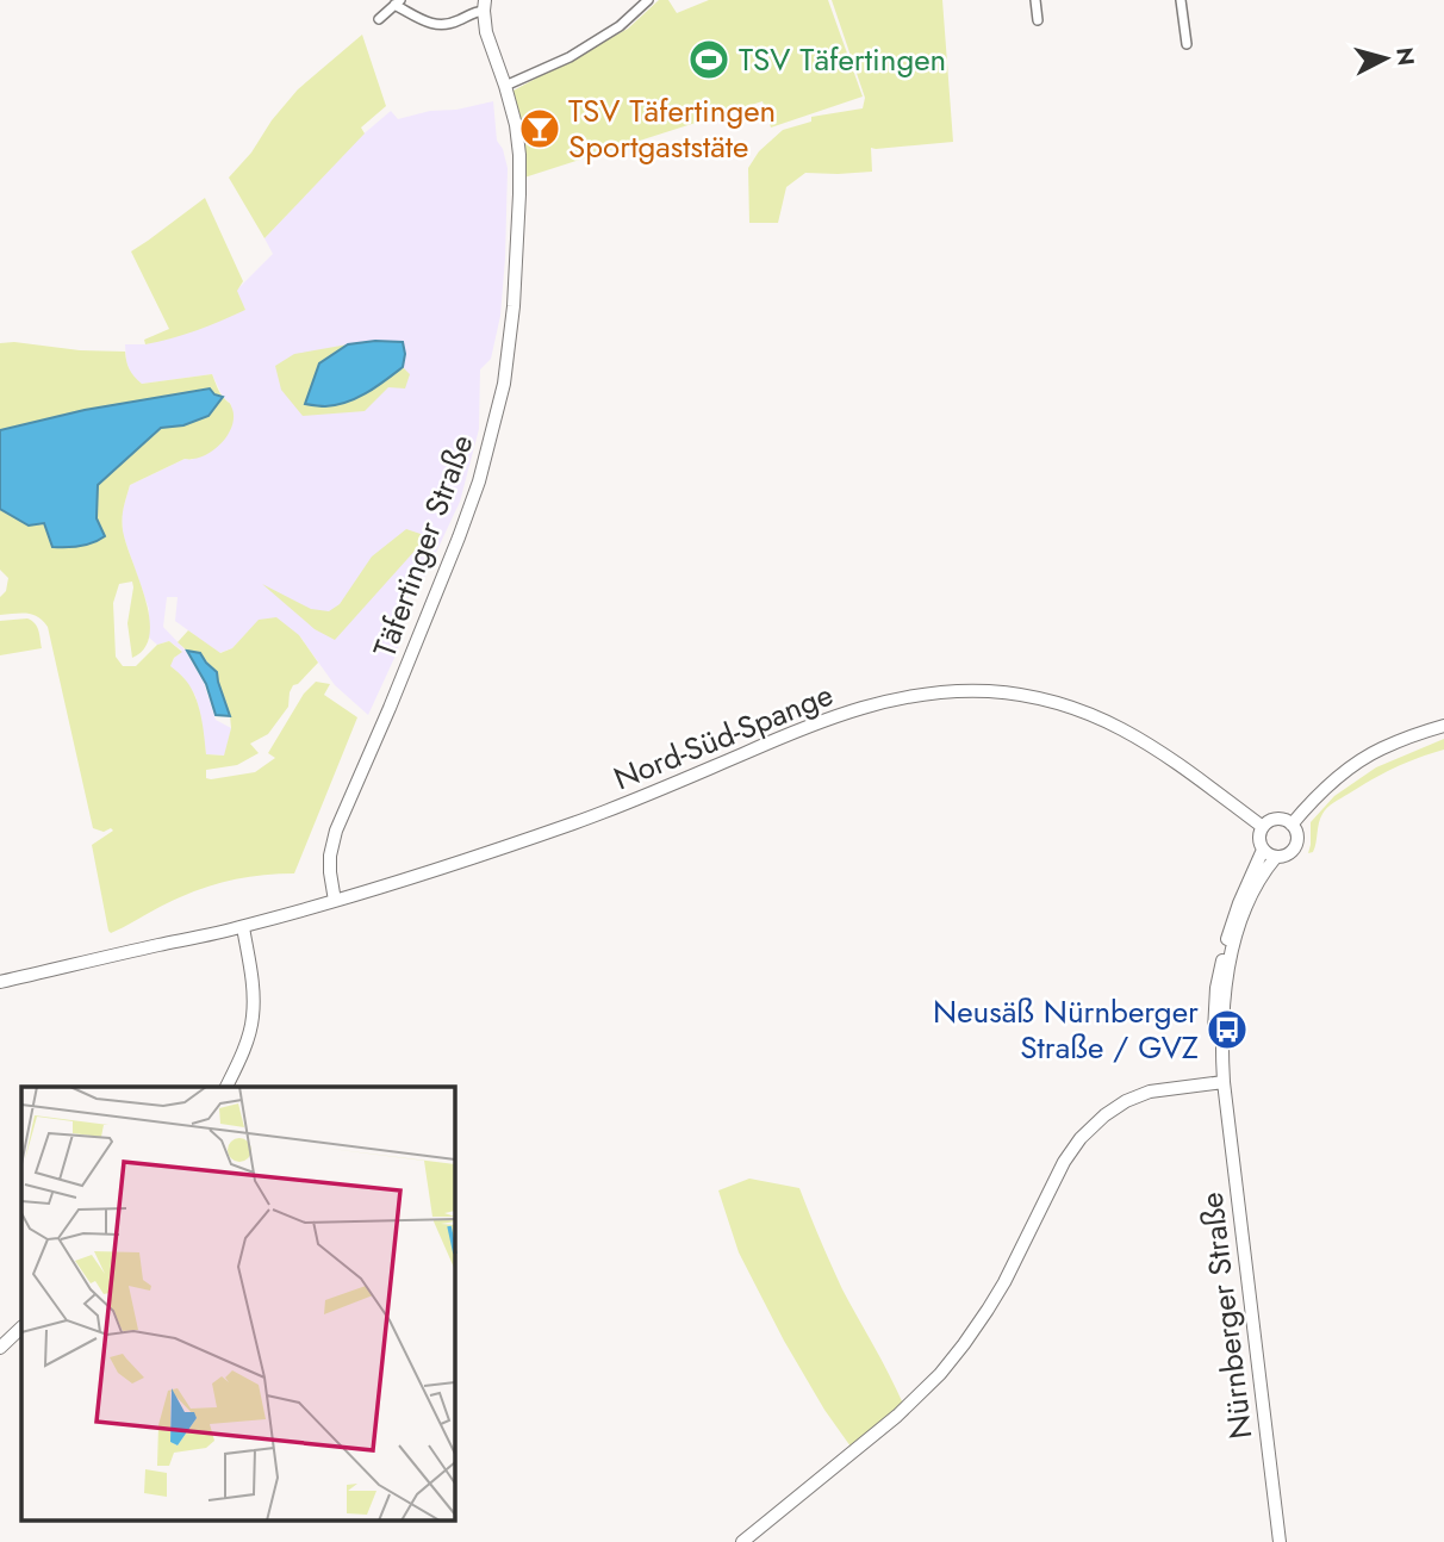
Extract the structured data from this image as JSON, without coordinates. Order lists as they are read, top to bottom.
{
  "streets": {
    "street": ["Täfertinger Straße", "Nord-Süd-Spange", "Nürnberger Straße"]
  },
  "crossings": [
    ["Täfertinger Straße", "Nord-Süd-Spange"]
  ],
  "places": {
    "sports": ["TSV Täfertingen"],
    "bar": ["TSV Täfertingen Sportgaststäte"],
    "bus stop": ["Neusäß Nürnberger Straße / GVZ"]
  },
  "north": "right"
}
